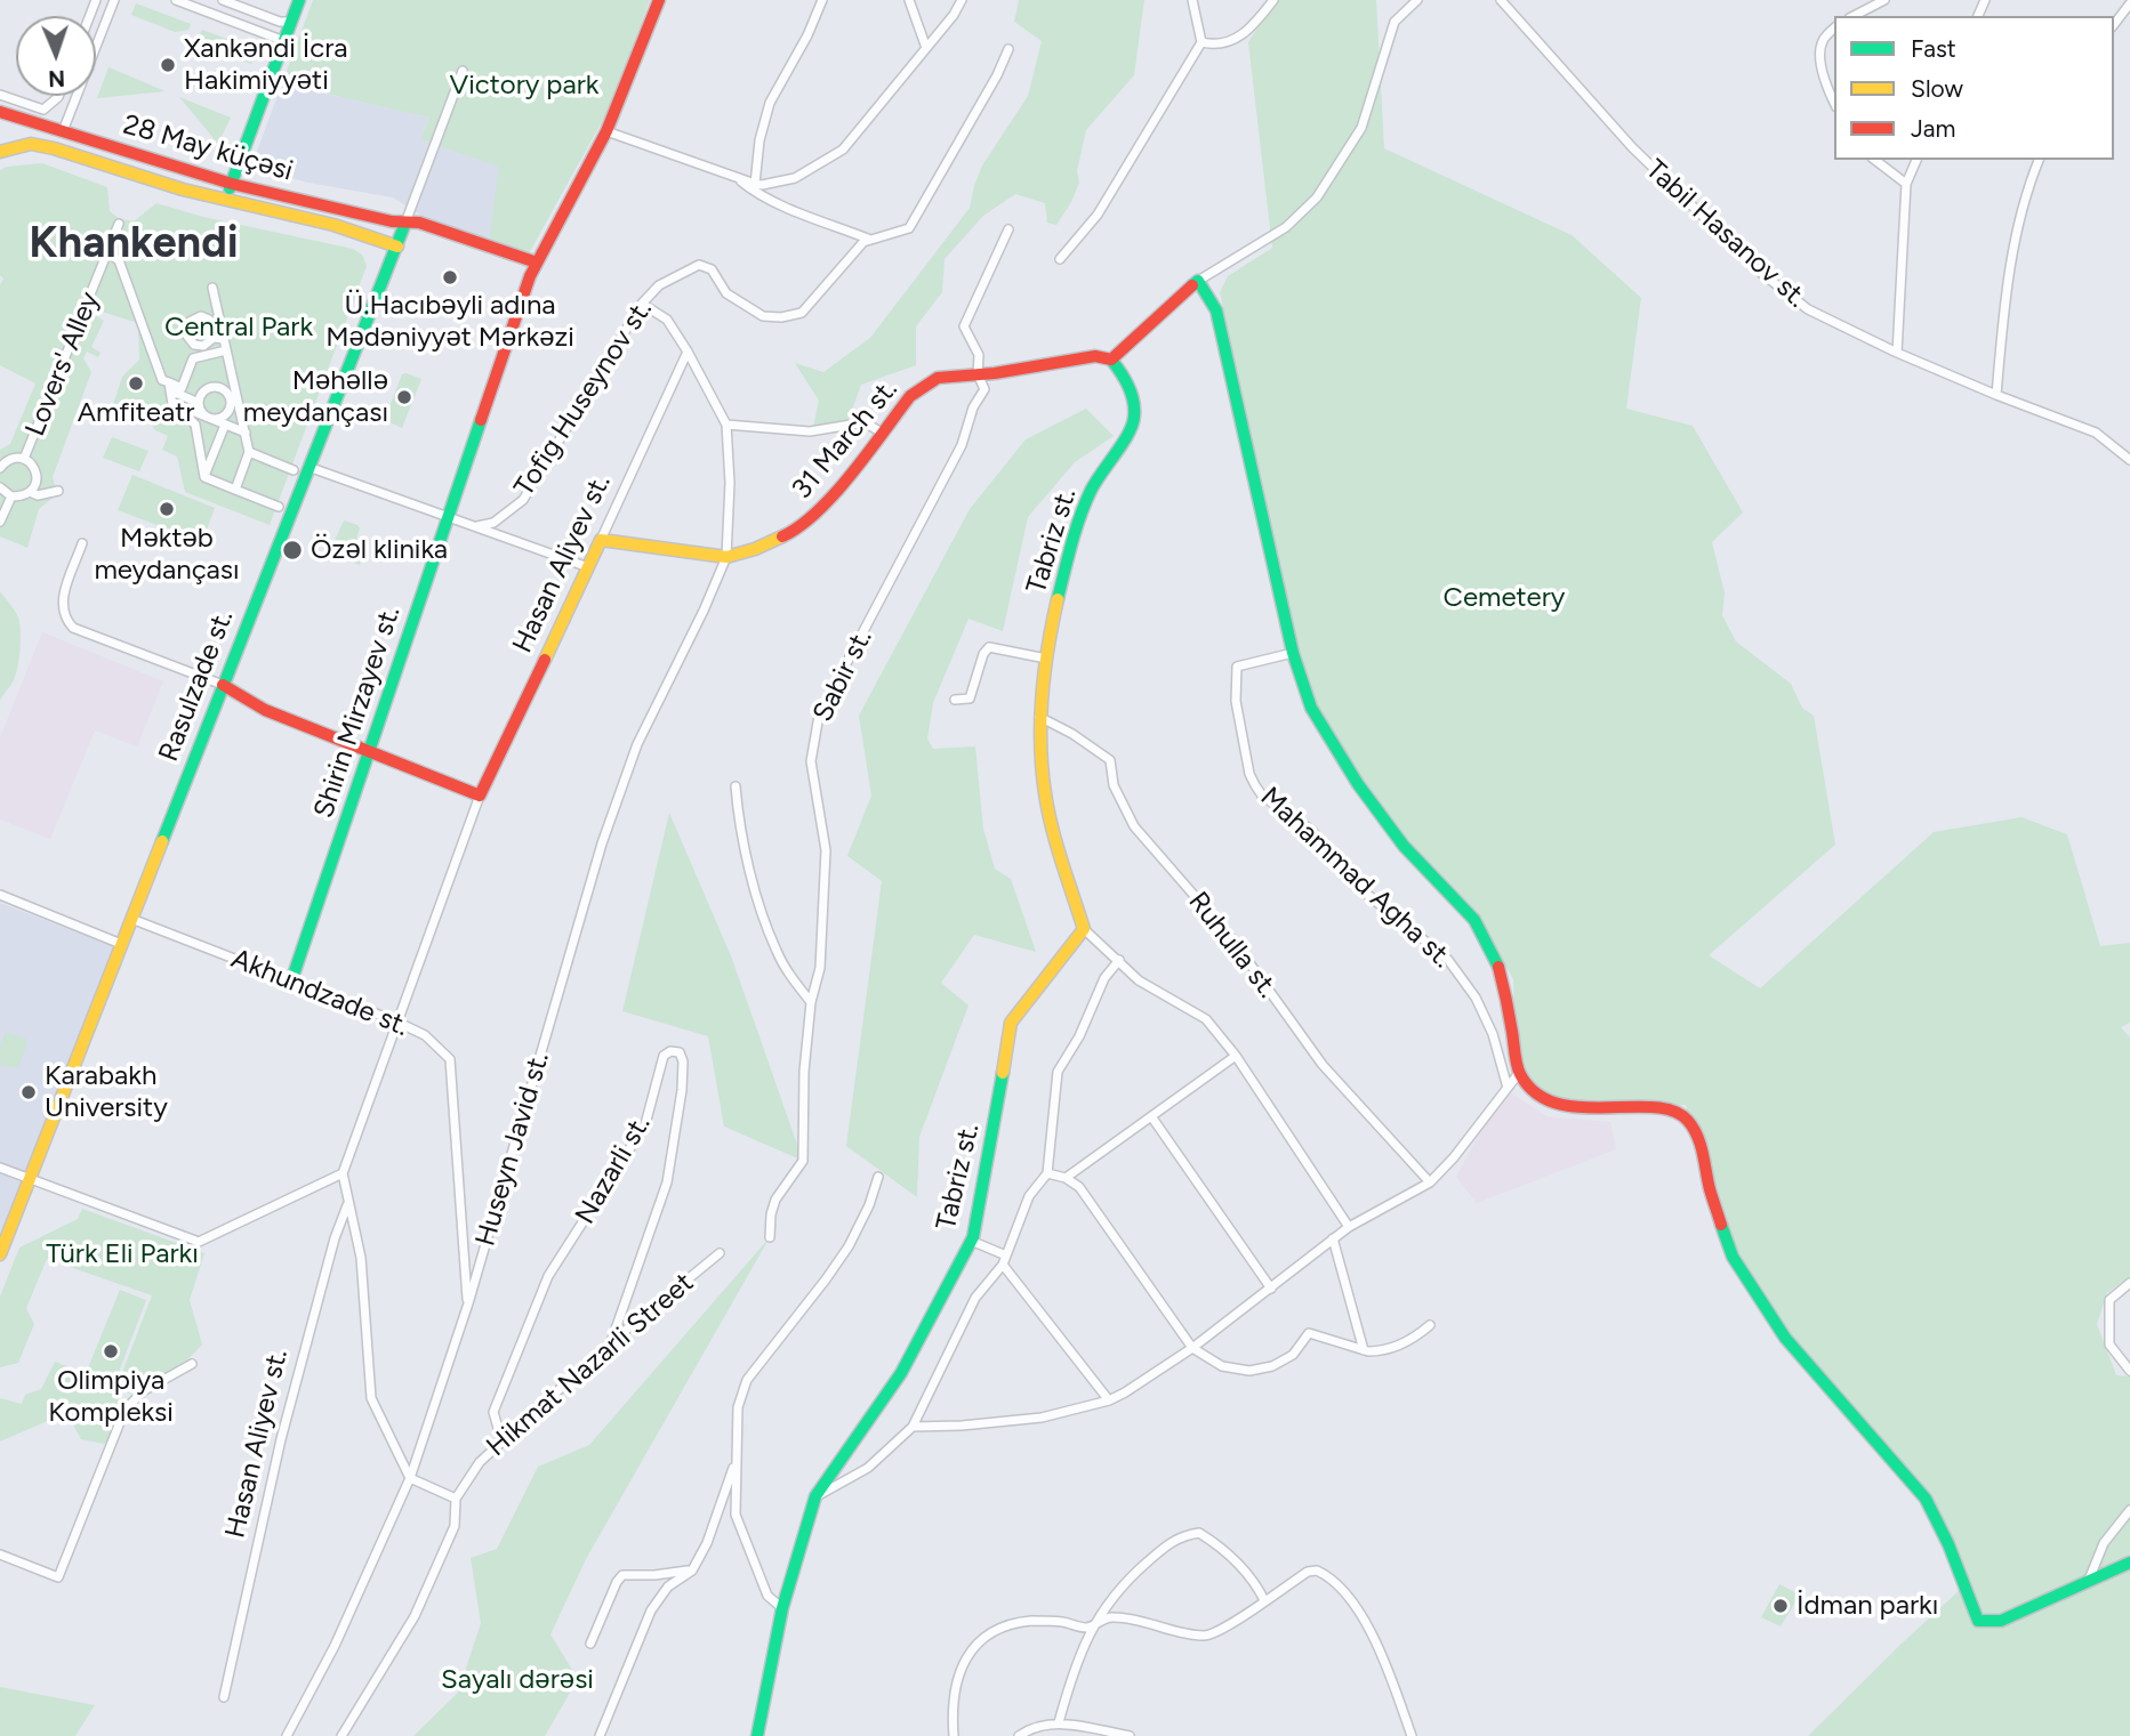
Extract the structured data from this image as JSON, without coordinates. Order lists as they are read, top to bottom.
{
  "streets": {
    "street": [
      "28 May küçəsi",
      "Tabil Hasanov st.",
      "Lovers' Alley",
      "Tofig Huseynov st.",
      "31 March st.",
      "Tabriz st.",
      "Hasan Aliyev st.",
      "Sabir st.",
      "Rasulzade st.",
      "Shirin Mirzayev st.",
      "Mahammad Agha st.",
      "Ruhulla st.",
      "Akhundzade st.",
      "Huseyn Javid st.",
      "Nazarli st.",
      "Hikmat Nazarli Street"
    ]
  },
  "crossings": [
    ["28 May küçəsi", "Rasulzade st."],
    ["28 May küçəsi", "Shirin Mirzayev st."],
    ["31 March st.", "Tabriz st."],
    ["31 March st.", "Hasan Aliyev st."],
    ["31 March st.", "Sabir st."],
    ["31 March st.", "Huseyn Javid st."],
    ["Tabriz st.", "Ruhulla st."],
    ["Hasan Aliyev st.", "Akhundzade st."],
    ["Hasan Aliyev st.", "Huseyn Javid st."],
    ["Rasulzade st.", "Akhundzade st."],
    ["Shirin Mirzayev st.", "Akhundzade st."],
    ["Akhundzade st.", "Huseyn Javid st."],
    ["Nazarli st.", "Hikmat Nazarli Street"]
  ],
  "districts": ["Khankendi"],
  "parks": [
    "Victory park",
    "Central Park",
    "Cemetery",
    "Türk Eli Parkı",
    "Sayalı dərəsi"
  ],
  "places": [
    "Xankəndi İcra Hakimiyyəti",
    "Ü.Hacıbəyli adına Mədəniyyət Mərkəzi",
    "Amfiteatr",
    "Məhəllə meydançası",
    "Məktəb meydançası",
    "Özəl klinika",
    "Karabakh University",
    "Olimpiya Kompleksi",
    "İdman parkı"
  ],
  "legend": ["Fast", "Slow", "Jam"],
  "north": "bottom"
}
